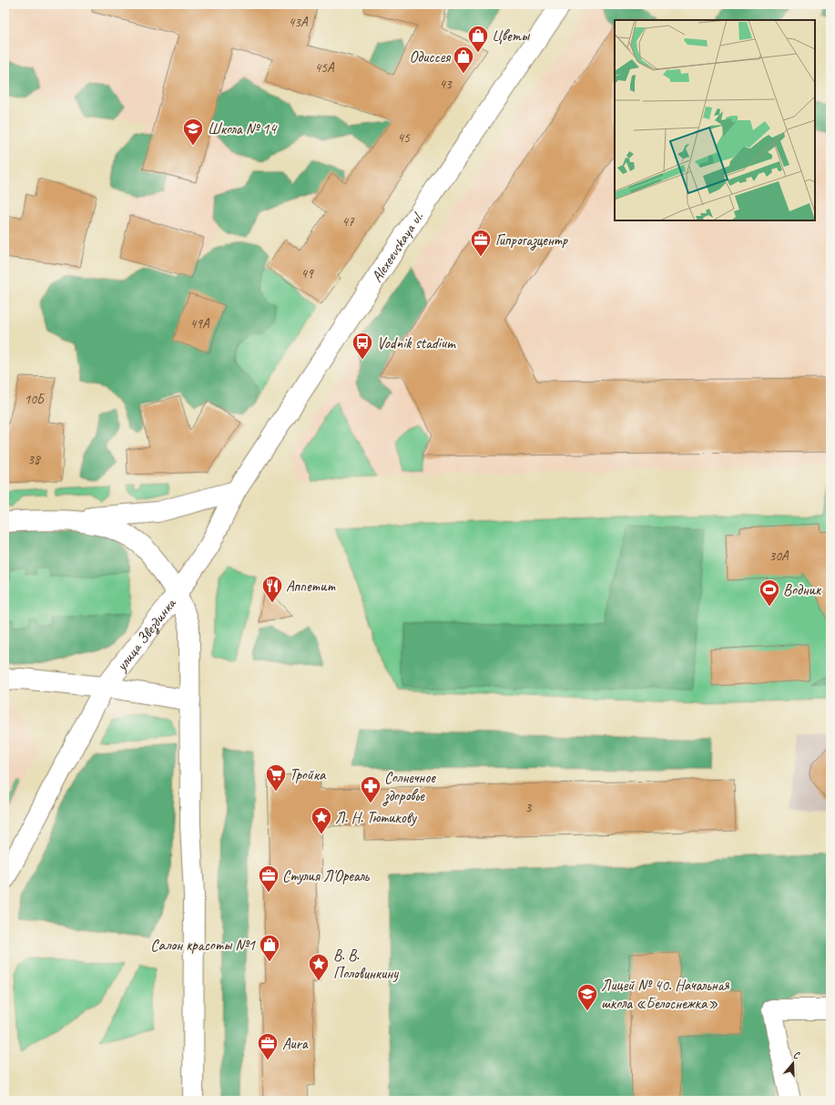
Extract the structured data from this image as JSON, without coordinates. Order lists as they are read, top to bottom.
{
  "streets": {
    "street": ["Alexeevskaya ul.", "улица Звездинка"]
  },
  "crossings": [
    ["Alexeevskaya ul.", "улица Звездинка"]
  ],
  "places": {
    "shop": ["Цветы", "Одиссея", "Салон красоты №1"],
    "school or university": ["Школа № 14", "Лицей № 40. Начальная школа «Белоснежка»"],
    "office": ["Гипрогазцентр", "Стулия Л'Ореаль", "Aura"],
    "bus stop": ["Vodnik stadium"],
    "restaurant": ["Аппетит"],
    "sports": ["Водник"],
    "supermarket": ["Тройка"],
    "pharmacy": ["Солнечное здоровье"],
    "place": ["Л. Н. Тютикову", "В. В. Половинкину"]
  },
  "house_numbers": [
    "43А",
    "45А",
    "43",
    "45",
    "47",
    "49",
    "49А",
    "10Б",
    "38",
    "30А",
    "3"
  ],
  "north": "top"
}
